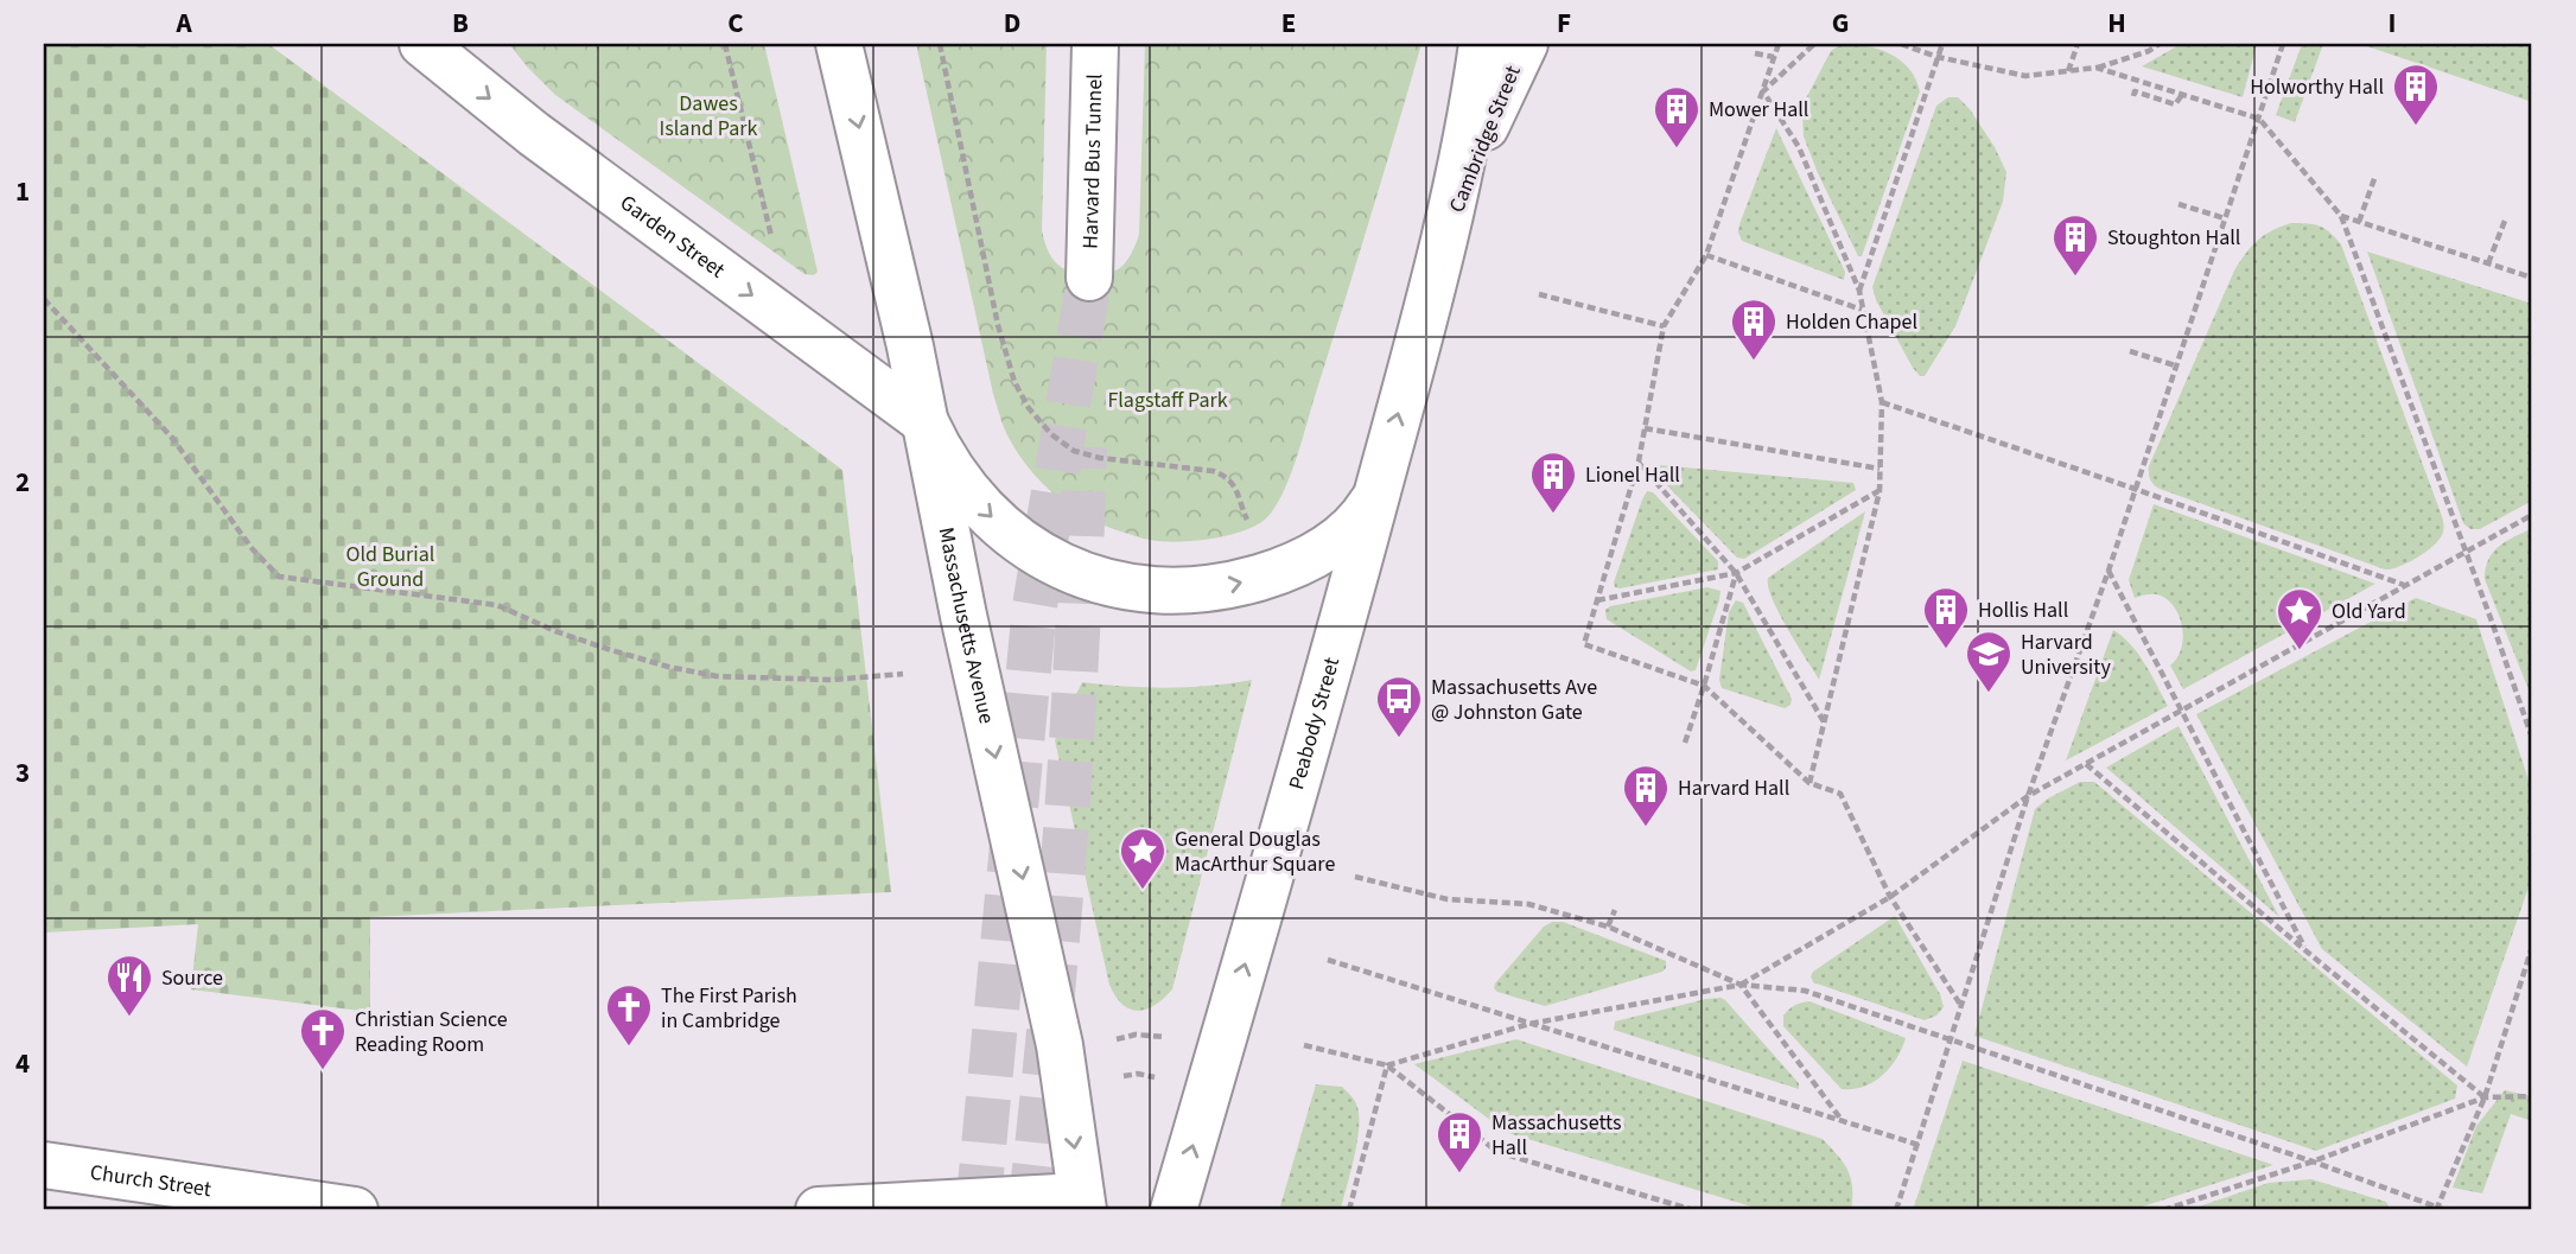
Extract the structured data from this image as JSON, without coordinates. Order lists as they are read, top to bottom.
{
  "streets": {
    "main road": [
      "Cambridge Street",
      "Harvard Bus Tunnel",
      "Garden Street",
      "Massachusetts Avenue",
      "Peabody Street",
      "Church Street"
    ]
  },
  "crossings": [
    ["Cambridge Street", "Peabody Street"],
    ["Garden Street", "Massachusetts Avenue"]
  ],
  "one_way": ["Garden Street", "Massachusetts Avenue", "Peabody Street"],
  "parks": ["Dawes Island Park", "Flagstaff Park", "Old Burial Ground"],
  "places": {
    "building": [
      "Holworthy Hall",
      "Mower Hall",
      "Stoughton Hall",
      "Holden Chapel",
      "Lionel Hall",
      "Hollis Hall",
      "Harvard Hall",
      "Massachusetts Hall"
    ],
    "place": ["Old Yard", "General Douglas MacArthur Square"],
    "school or university": ["Harvard University"],
    "bus stop": ["Massachusetts Ave @ Johnston Gate"],
    "restaurant": ["Source"],
    "church": ["The First Parish in Cambridge", "Christian Science Reading Room"]
  },
  "grid": {
    "columns": [
      "A",
      "B",
      "C",
      "D",
      "E",
      "F",
      "G",
      "H",
      "I"
    ],
    "rows": [
      "1",
      "2",
      "3",
      "4"
    ]
  }
}
